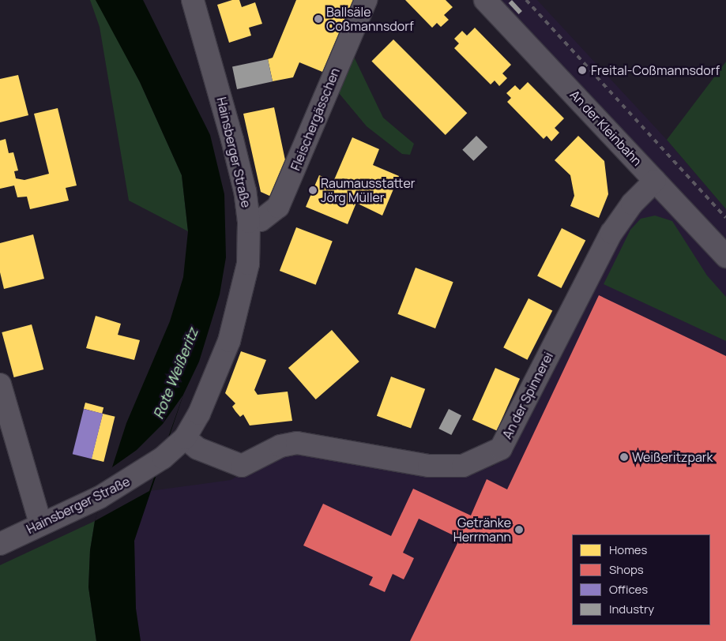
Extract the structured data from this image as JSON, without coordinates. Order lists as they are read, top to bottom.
{
  "streets": {
    "street": [
      "Fleischergässchen",
      "An der Kleinbahn",
      "Hainsberger Straße",
      "An der Spinnerei"
    ]
  },
  "crossings": [
    ["Fleischergässchen", "Hainsberger Straße"],
    ["An der Kleinbahn", "An der Spinnerei"],
    ["Hainsberger Straße", "An der Spinnerei"]
  ],
  "water": ["Rote Weißeritz"],
  "places": [
    "Ballsäle Coßmannsdorf",
    "Freital-Coßmannsdorf",
    "Raumausstatter Jörg Müller",
    "Weißeritzpark",
    "Getränke Herrmann"
  ],
  "legend": [
    "Homes",
    "Shops",
    "Offices",
    "Industry"
  ]
}
